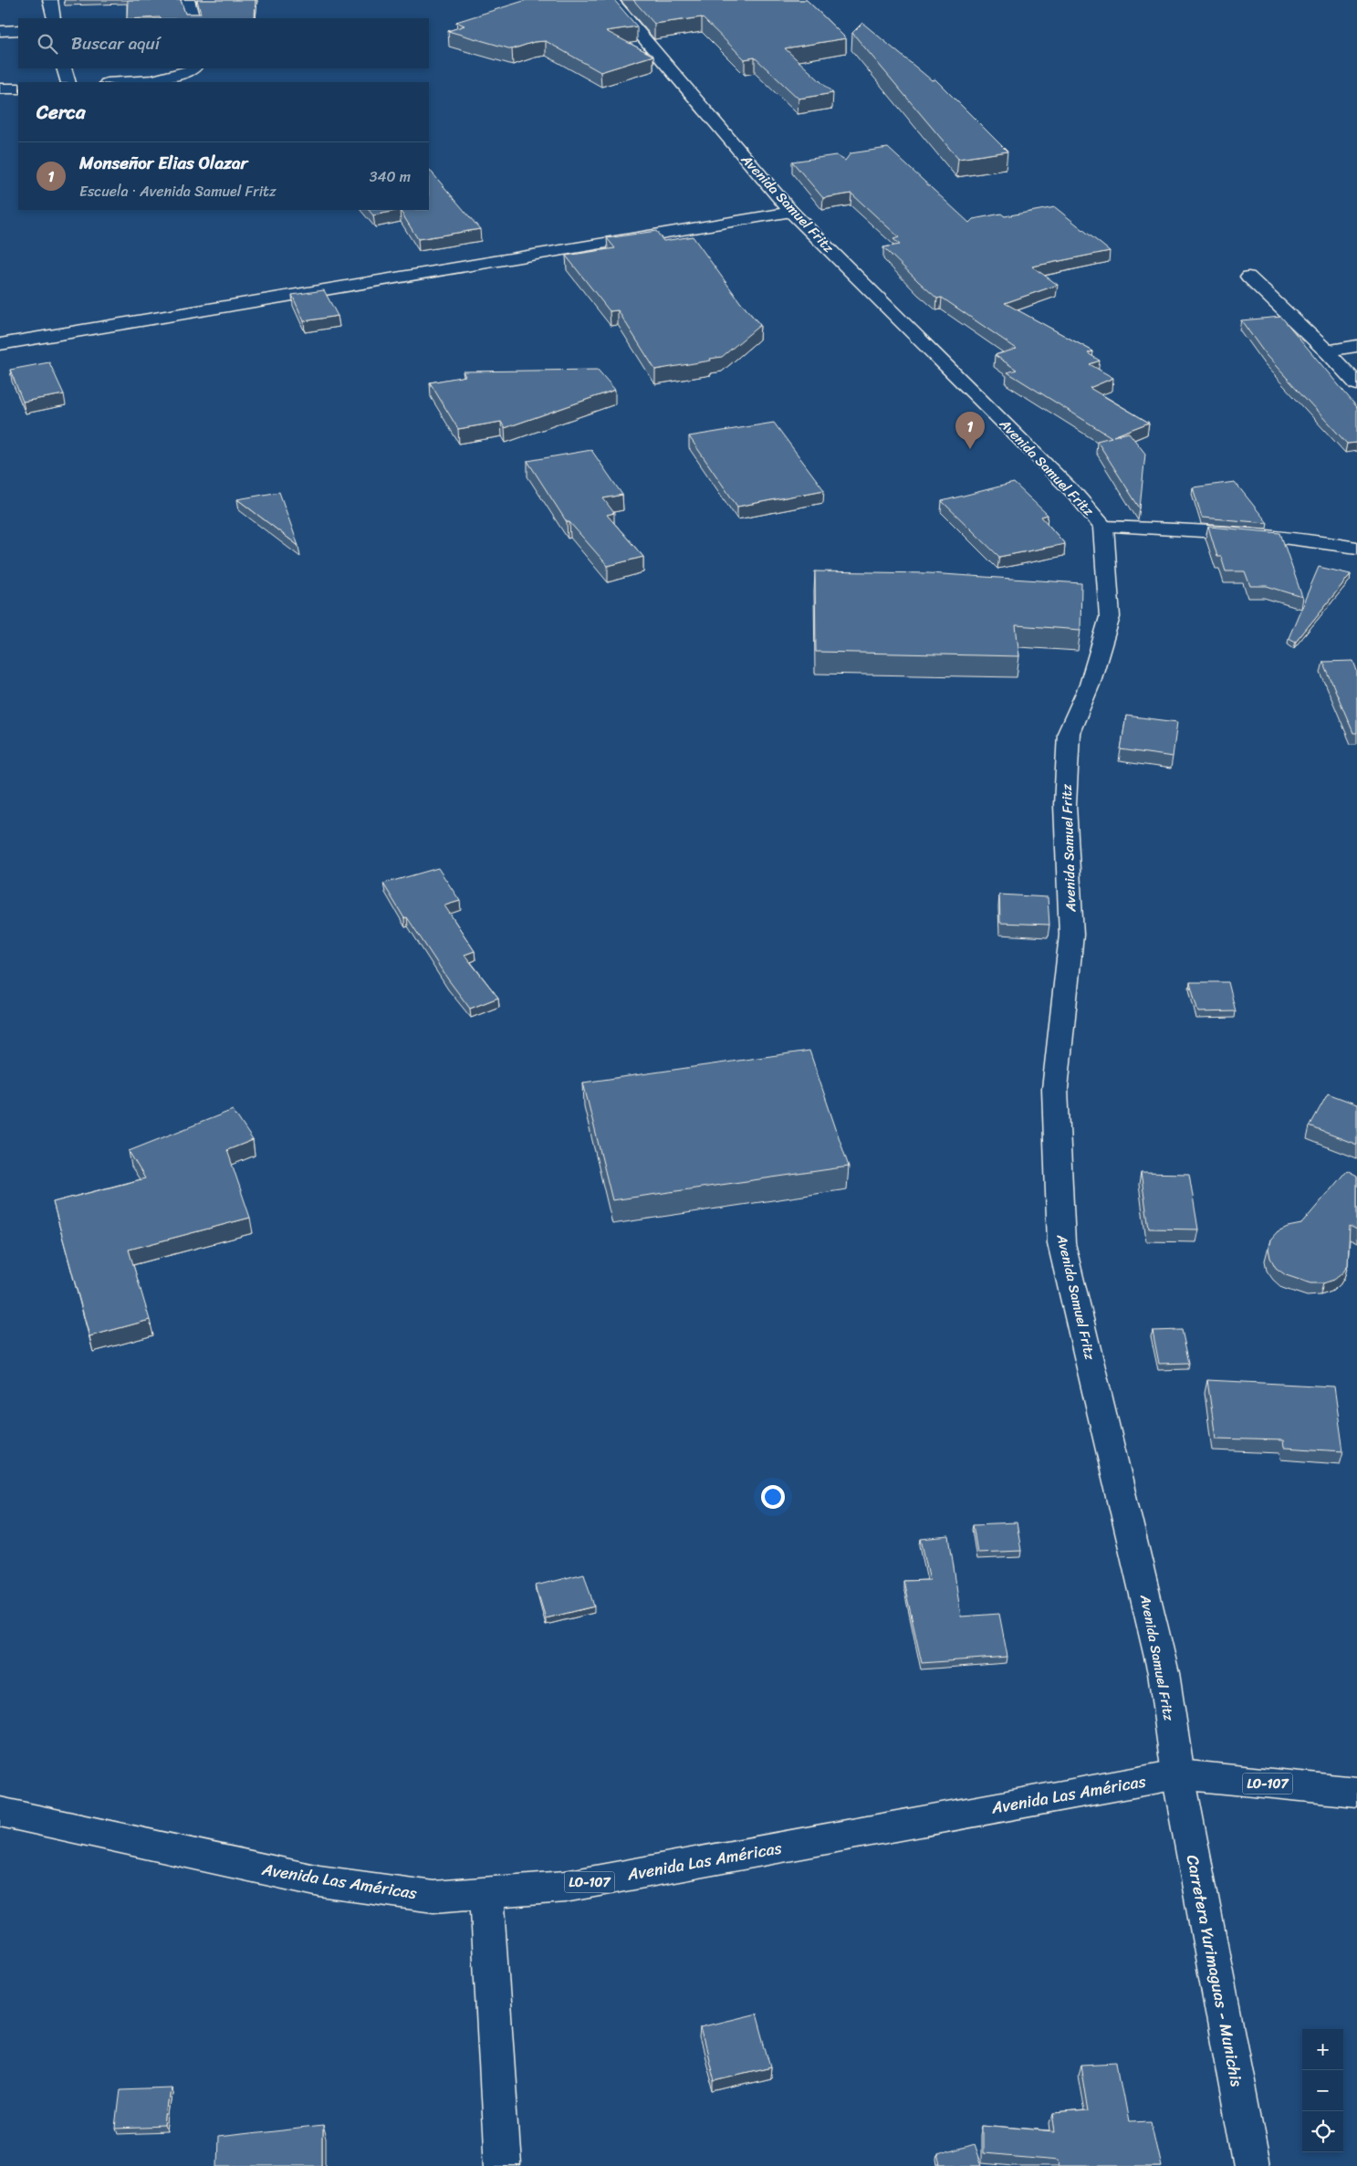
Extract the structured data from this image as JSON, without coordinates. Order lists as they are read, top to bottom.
{
  "streets": {
    "street": [
      "Avenida Samuel Fritz",
      "LO-107",
      "Avenida Las Américas",
      "Carretera Yurimaguas - Munichis"
    ]
  },
  "crossings": [
    ["Avenida Samuel Fritz", "Avenida Las Américas"],
    ["Avenida Samuel Fritz", "Carretera Yurimaguas - Munichis"],
    ["Avenida Las Américas", "Carretera Yurimaguas - Munichis"]
  ],
  "page": {
    "search": "Buscar aquí",
    "heading": "Cerca",
    "list": [
      {
        "mark": "1",
        "name": "Monseñor Elias Olazar",
        "note": "Escuela · Avenida Samuel Fritz",
        "value": "340 m"
      }
    ],
    "pins": "1",
    "map_buttons": ["+", "−"]
  }
}
